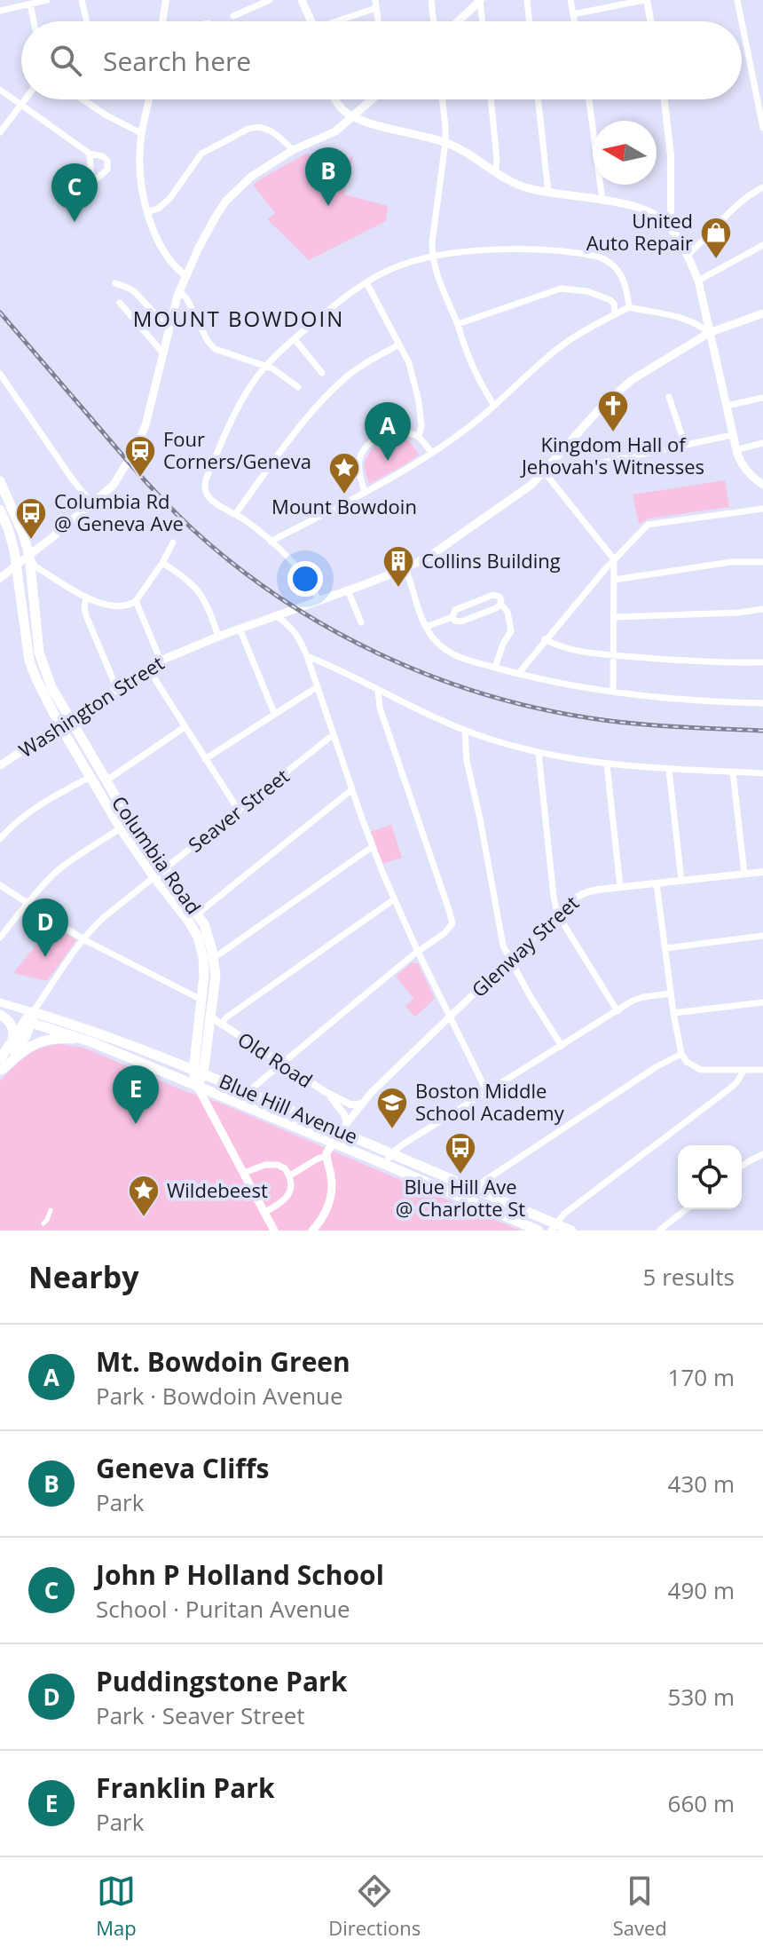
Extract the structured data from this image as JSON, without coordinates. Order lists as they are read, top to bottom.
{
  "streets": {
    "main road": [
      "Washington Street",
      "Seaver Street",
      "Columbia Road",
      "Blue Hill Avenue"
    ],
    "street": ["Glenway Street", "Old Road"]
  },
  "crossings": [
    ["Washington Street", "Columbia Road"],
    ["Seaver Street", "Columbia Road"],
    ["Seaver Street", "Blue Hill Avenue"],
    ["Columbia Road", "Old Road"],
    ["Columbia Road", "Blue Hill Avenue"],
    ["Glenway Street", "Old Road"],
    ["Glenway Street", "Blue Hill Avenue"],
    ["Old Road", "Blue Hill Avenue"]
  ],
  "districts": ["MOUNT BOWDOIN"],
  "places": {
    "shop": ["United Auto Repair"],
    "church": ["Kingdom Hall of Jehovah's Witnesses"],
    "station": ["Four Corners/Geneva"],
    "place": ["Mount Bowdoin", "Wildebeest"],
    "bus stop": ["Columbia Rd @ Geneva Ave", "Blue Hill Ave @ Charlotte St"],
    "building": ["Collins Building"],
    "school or university": ["Boston Middle School Academy"]
  },
  "north": "left",
  "page": {
    "search": "Search here",
    "pins": [
      "B",
      "C",
      "A",
      "D",
      "E"
    ],
    "heading": ["Nearby", "5 results"],
    "list": [
      {
        "mark": "A",
        "name": "Mt. Bowdoin Green",
        "note": "Park · Bowdoin Avenue",
        "value": "170 m"
      },
      {
        "mark": "B",
        "name": "Geneva Cliffs",
        "note": "Park",
        "value": "430 m"
      },
      {
        "mark": "C",
        "name": "John P Holland School",
        "note": "School · Puritan Avenue",
        "value": "490 m"
      },
      {
        "mark": "D",
        "name": "Puddingstone Park",
        "note": "Park · Seaver Street",
        "value": "530 m"
      },
      {
        "mark": "E",
        "name": "Franklin Park",
        "note": "Park",
        "value": "660 m"
      }
    ],
    "nav": ["Map", "Directions", "Saved"]
  }
}
